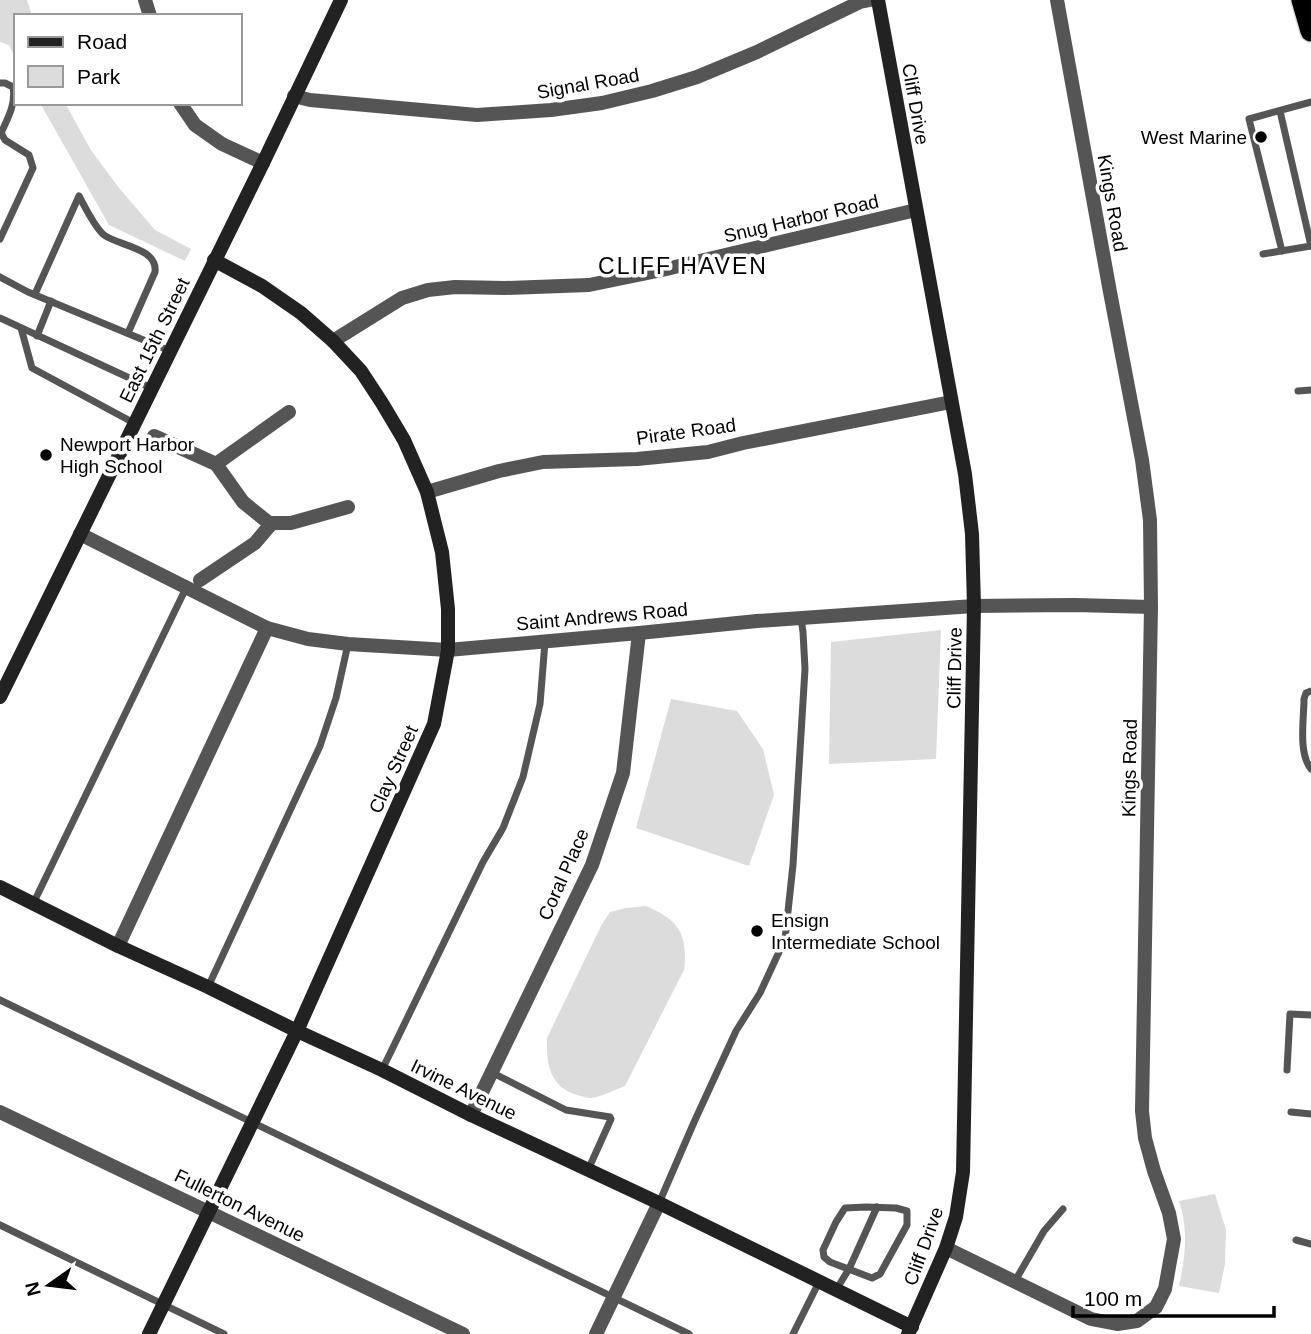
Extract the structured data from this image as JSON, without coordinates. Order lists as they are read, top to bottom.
{
  "streets": {
    "street": [
      "Signal Road",
      "Cliff Drive",
      "Kings Road",
      "Snug Harbor Road",
      "East 15th Street",
      "Pirate Road",
      "Saint Andrews Road",
      "Clay Street",
      "Coral Place",
      "Irvine Avenue",
      "Fullerton Avenue"
    ]
  },
  "crossings": [
    ["Signal Road", "East 15th Street"],
    ["Cliff Drive", "Kings Road"],
    ["Cliff Drive", "Snug Harbor Road"],
    ["Cliff Drive", "Pirate Road"],
    ["Cliff Drive", "Saint Andrews Road"],
    ["Cliff Drive", "Irvine Avenue"],
    ["Kings Road", "Saint Andrews Road"],
    ["Snug Harbor Road", "Clay Street"],
    ["East 15th Street", "Saint Andrews Road"],
    ["East 15th Street", "Clay Street"],
    ["Pirate Road", "Clay Street"],
    ["Saint Andrews Road", "Clay Street"],
    ["Saint Andrews Road", "Coral Place"],
    ["Clay Street", "Irvine Avenue"],
    ["Clay Street", "Fullerton Avenue"],
    ["Coral Place", "Irvine Avenue"]
  ],
  "districts": ["CLIFF HAVEN"],
  "places": ["West Marine", "Newport Harbor High School", "Ensign Intermediate School"],
  "legend": ["Road", "Park"],
  "scale_bar": "100 m",
  "north": "left"
}
